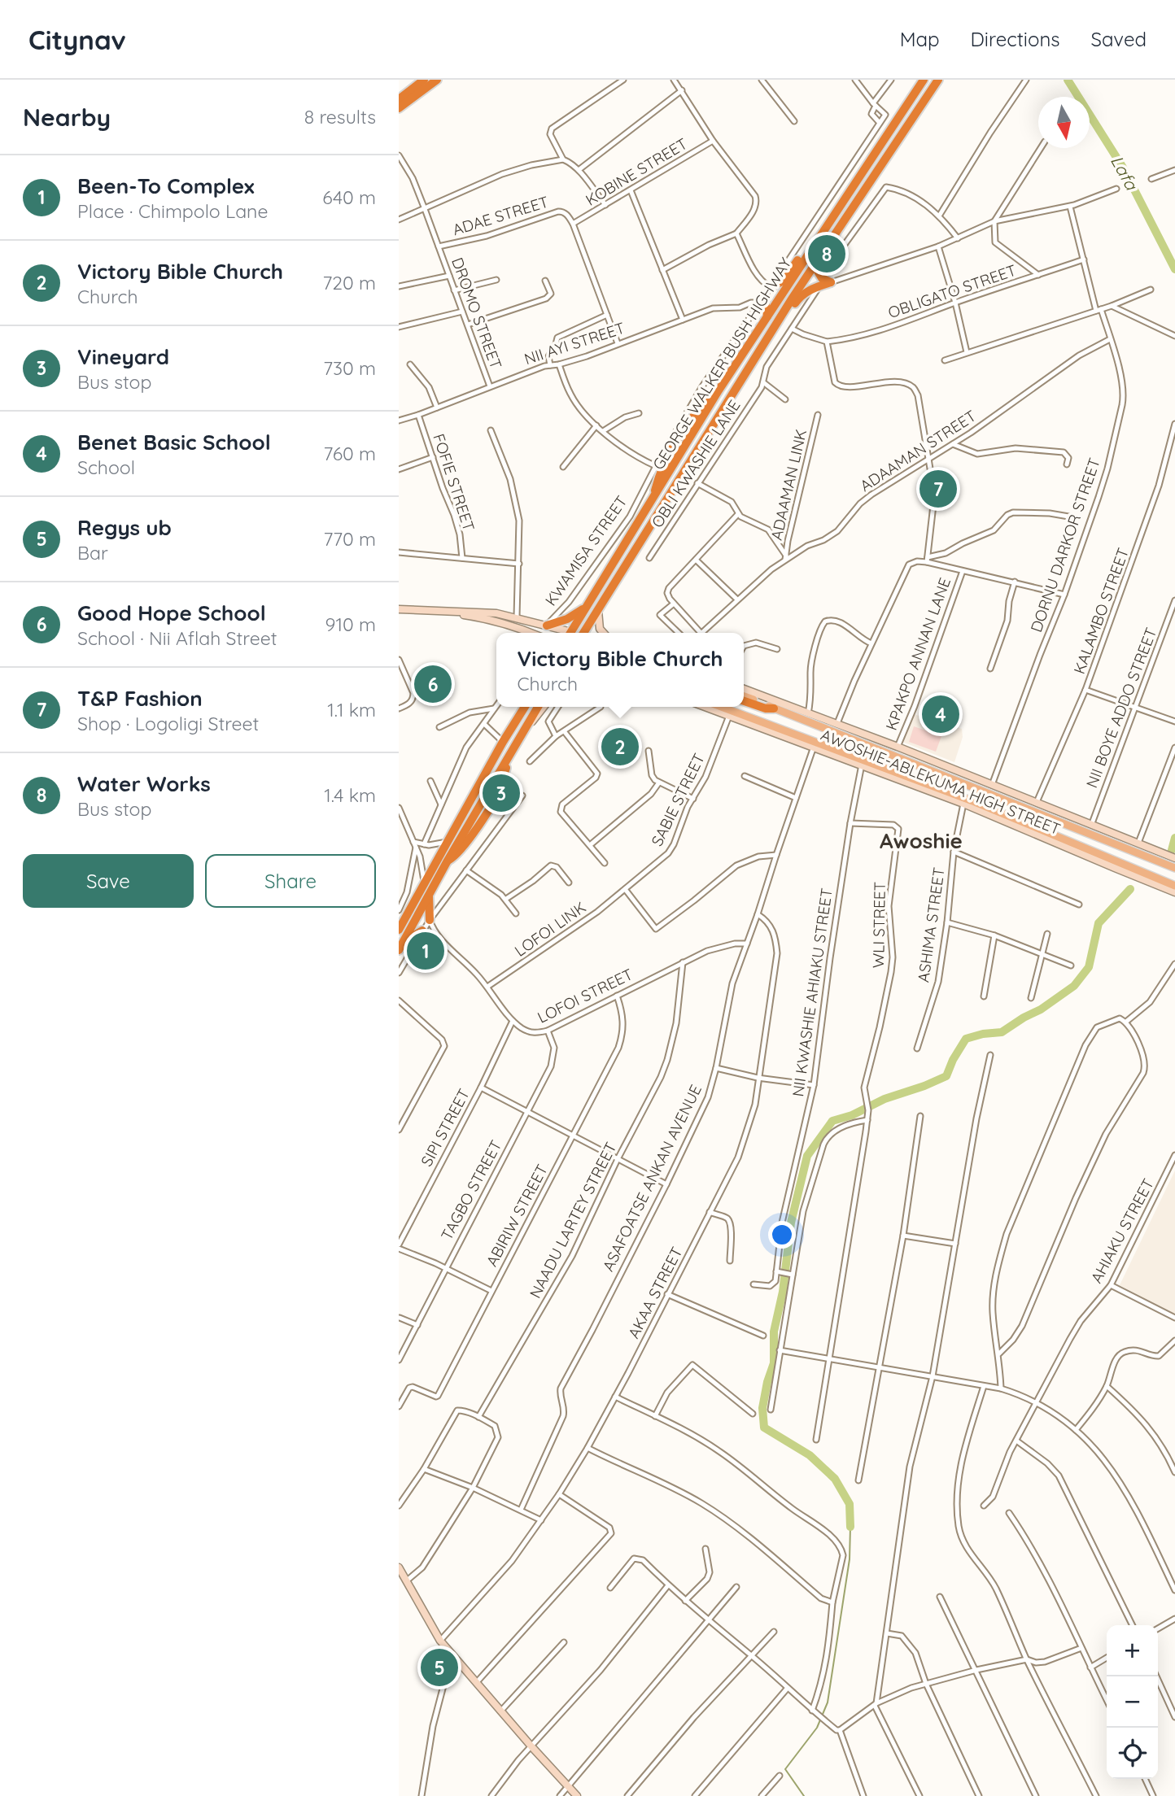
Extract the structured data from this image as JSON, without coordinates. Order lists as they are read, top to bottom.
{
  "streets": {
    "highway": ["GEORGE WALKER BUSH HIGHWAY"],
    "main road": ["AWOSHIE-ABLEKUMA HIGH STREET"],
    "street": [
      "KOBINE STREET",
      "ADAE STREET",
      "OBLIGATO STREET",
      "DROMO STREET",
      "NII AYI STREET",
      "ADAAMAN STREET",
      "OBLI KWASHIE LANE",
      "FOFIE STREET",
      "ADAAMAN LINK",
      "DORNU DARKOR STREET",
      "KWAMISA STREET",
      "KALAMBO STREET",
      "KPAKPO ANNAN LANE",
      "NII BOYE ADDO STREET",
      "SABIE STREET",
      "WLI STREET",
      "ASHIMA STREET",
      "LOFOI LINK",
      "NII KWASHIE AHIAKU STREET",
      "LOFOI STREET",
      "SIPI STREET",
      "ASAFOATSE ANKAN AVENUE",
      "TAGBO STREET",
      "ABIRIW STREET",
      "NAADU LARTEY STREET",
      "AHIAKU STREET",
      "AKAA STREET"
    ]
  },
  "crossings": [
    ["KOBINE STREET", "ADAE STREET"],
    ["ADAE STREET", "DROMO STREET"],
    ["OBLIGATO STREET", "DORNU DARKOR STREET"],
    ["DROMO STREET", "NII AYI STREET"],
    ["NII AYI STREET", "FOFIE STREET"],
    ["NII AYI STREET", "KWAMISA STREET"],
    ["ADAAMAN STREET", "ADAAMAN LINK"],
    ["ADAAMAN STREET", "DORNU DARKOR STREET"],
    ["DORNU DARKOR STREET", "AWOSHIE-ABLEKUMA HIGH STREET"],
    ["KALAMBO STREET", "AWOSHIE-ABLEKUMA HIGH STREET"],
    ["KPAKPO ANNAN LANE", "AWOSHIE-ABLEKUMA HIGH STREET"],
    ["NII BOYE ADDO STREET", "AWOSHIE-ABLEKUMA HIGH STREET"],
    ["AWOSHIE-ABLEKUMA HIGH STREET", "SABIE STREET"],
    ["AWOSHIE-ABLEKUMA HIGH STREET", "ASHIMA STREET"],
    ["AWOSHIE-ABLEKUMA HIGH STREET", "NII KWASHIE AHIAKU STREET"],
    ["AWOSHIE-ABLEKUMA HIGH STREET", "ASAFOATSE ANKAN AVENUE"],
    ["SABIE STREET", "LOFOI LINK"],
    ["WLI STREET", "NII KWASHIE AHIAKU STREET"],
    ["LOFOI LINK", "LOFOI STREET"],
    ["LOFOI STREET", "SIPI STREET"],
    ["LOFOI STREET", "ASAFOATSE ANKAN AVENUE"],
    ["LOFOI STREET", "TAGBO STREET"],
    ["LOFOI STREET", "ABIRIW STREET"],
    ["LOFOI STREET", "NAADU LARTEY STREET"],
    ["ASAFOATSE ANKAN AVENUE", "AKAA STREET"]
  ],
  "districts": ["Awoshie"],
  "water": ["Lafa"],
  "north": "bottom",
  "page": {
    "header": "Citynav",
    "nav": ["Map", "Directions", "Saved"],
    "heading": ["Nearby", "8 results"],
    "list": [
      {
        "mark": "1",
        "name": "Been-To Complex",
        "note": "Place · Chimpolo Lane",
        "value": "640 m"
      },
      {
        "mark": "2",
        "name": "Victory Bible Church",
        "note": "Church",
        "value": "720 m"
      },
      {
        "mark": "3",
        "name": "Vineyard",
        "note": "Bus stop",
        "value": "730 m"
      },
      {
        "mark": "4",
        "name": "Benet Basic School",
        "note": "School",
        "value": "760 m"
      },
      {
        "mark": "5",
        "name": "Regys ub",
        "note": "Bar",
        "value": "770 m"
      },
      {
        "mark": "6",
        "name": "Good Hope School",
        "note": "School · Nii Aflah Street",
        "value": "910 m"
      },
      {
        "mark": "7",
        "name": "T&P Fashion",
        "note": "Shop · Logoligi Street",
        "value": "1.1 km"
      },
      {
        "mark": "8",
        "name": "Water Works",
        "note": "Bus stop",
        "value": "1.4 km"
      }
    ],
    "pins": [
      "8",
      "7",
      "6",
      "4",
      "2",
      "3",
      "1",
      "5"
    ],
    "popup": ["Victory Bible Church", "Church"],
    "buttons": ["Save", "Share"],
    "map_buttons": ["+", "−"]
  }
}
